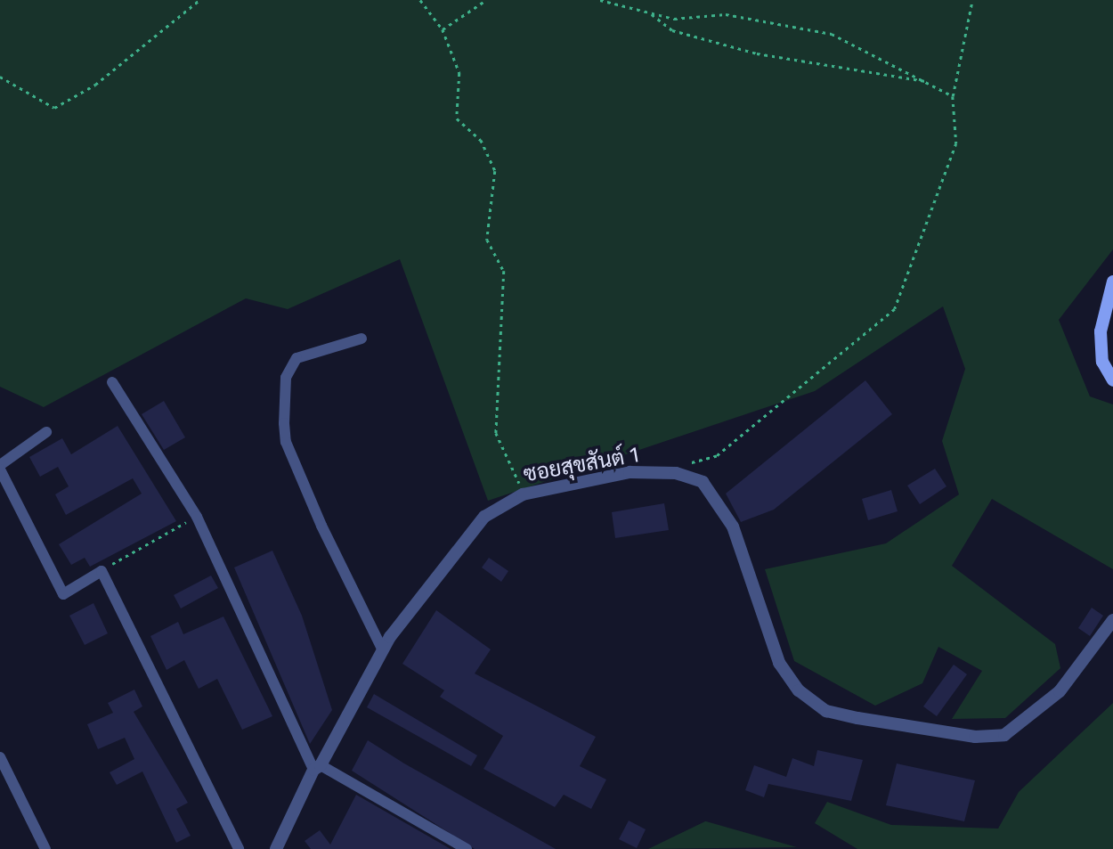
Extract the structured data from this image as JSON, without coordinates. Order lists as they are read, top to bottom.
{
  "streets": {
    "street": ["ซอยสุขสันต์ 1"]
  }
}
